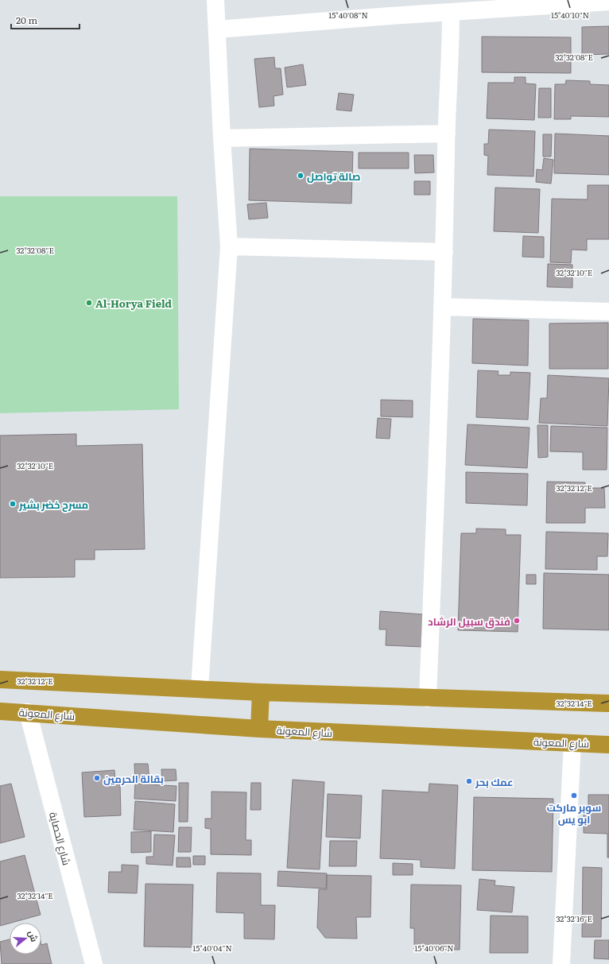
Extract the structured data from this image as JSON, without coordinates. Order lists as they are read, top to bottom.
{
  "streets": {
    "highway": ["شارع المعونة"],
    "street": ["شارع الحصاية"]
  },
  "crossings": [
    ["شارع المعونة", "شارع الحصاية"]
  ],
  "places": [
    "صالة تواصل",
    "Al-Horya Field",
    "مسرح خضر بشير",
    "فندق سبيل الرشاد",
    "بقالة الحرمين",
    "عمك بحر",
    "سوبر ماركت ابو يس"
  ],
  "scale_bar": "20 m",
  "north": "right",
  "coordinates": [
    "15°40'08\"N",
    "15°40'10\"N",
    "32°32'08\"E",
    "32°32'10\"E",
    "32°32'12\"E",
    "32°32'14\"E",
    "32°32'16\"E",
    "15°40'04\"N",
    "15°40'06\"N"
  ]
}
